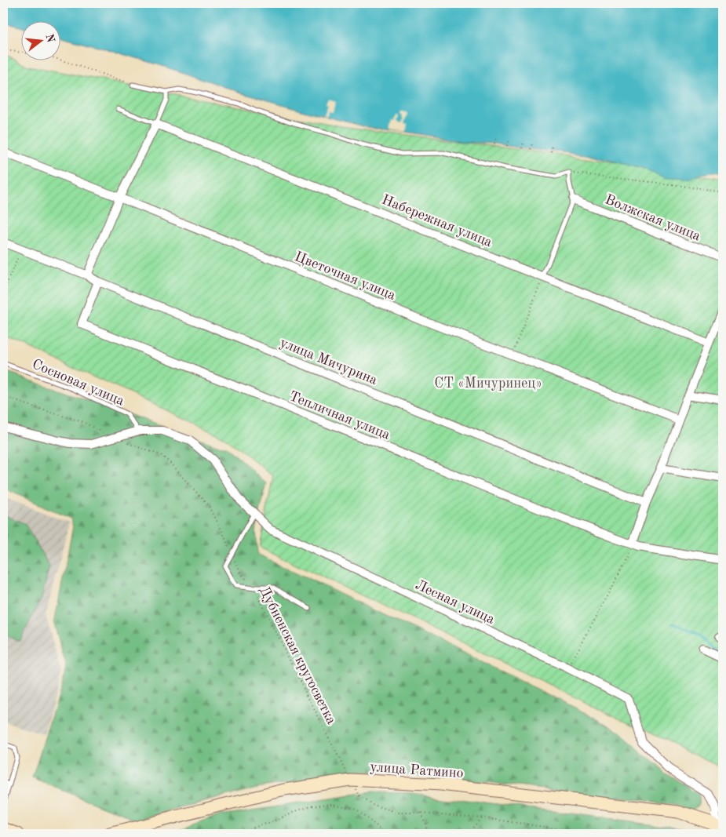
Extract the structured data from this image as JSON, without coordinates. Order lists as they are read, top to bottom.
{
  "streets": {
    "street": [
      "Волжская улица",
      "Набережная улица",
      "Цветочная улица",
      "улица Мичурина",
      "Тепличная улица",
      "Лесная улица",
      "улица Ратмино"
    ],
    "lane": ["Сосновая улица"],
    "path": ["Дубненская кругосветка"]
  },
  "crossings": [
    ["улица Мичурина", "Тепличная улица"],
    ["Сосновая улица", "Лесная улица"],
    ["Лесная улица", "Дубненская кругосветка"],
    ["Лесная улица", "улица Ратмино"],
    ["Дубненская кругосветка", "улица Ратмино"]
  ],
  "parks": ["СТ «Мичуринец»"],
  "north": "right"
}
